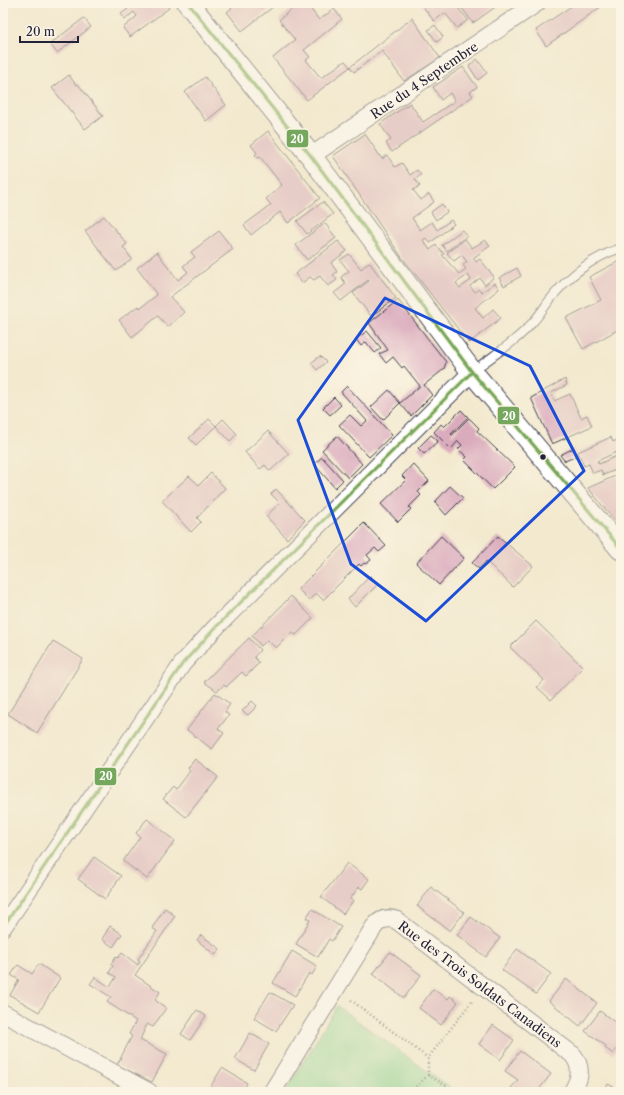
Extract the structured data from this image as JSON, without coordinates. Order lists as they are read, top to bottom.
{
  "streets": {
    "street": ["Rue du 4 Septembre", "Rue des Trois Soldats Canadiens"]
  },
  "lines": ["transit line 20"],
  "scale_bar": "20 m"
}
